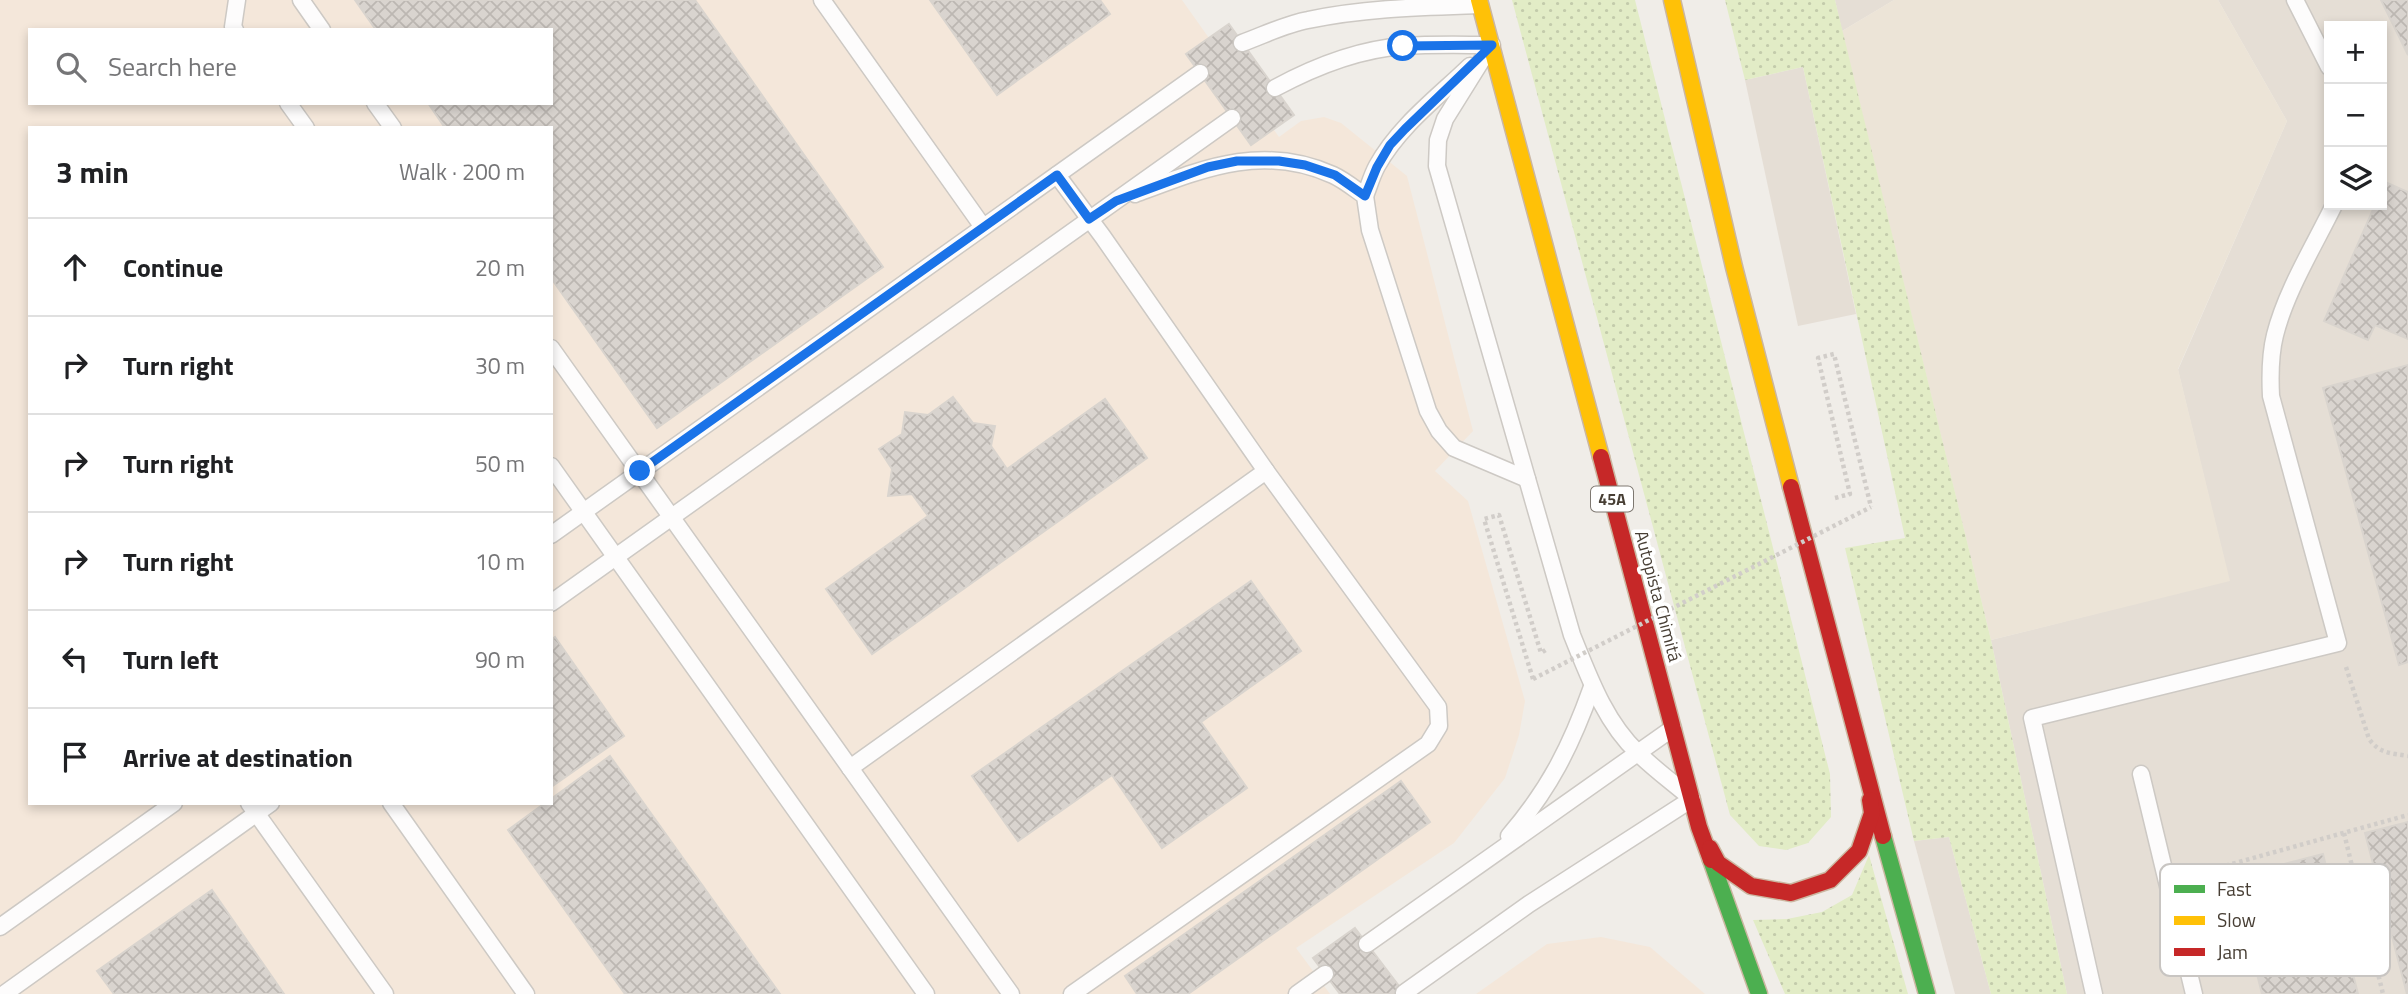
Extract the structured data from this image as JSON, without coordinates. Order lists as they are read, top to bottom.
{
  "streets": {
    "highway": ["45A", "Autopista Chimitá"]
  },
  "legend": ["Fast", "Slow", "Jam"],
  "page": {
    "map_buttons": ["+", "−"],
    "search": "Search here",
    "heading": ["3 min", "Walk · 200 m"],
    "list": [
      ["Continue", "20 m"],
      ["Turn right", "30 m"],
      ["Turn right", "50 m"],
      ["Turn right", "10 m"],
      ["Turn left", "90 m"],
      "Arrive at destination"
    ]
  }
}
